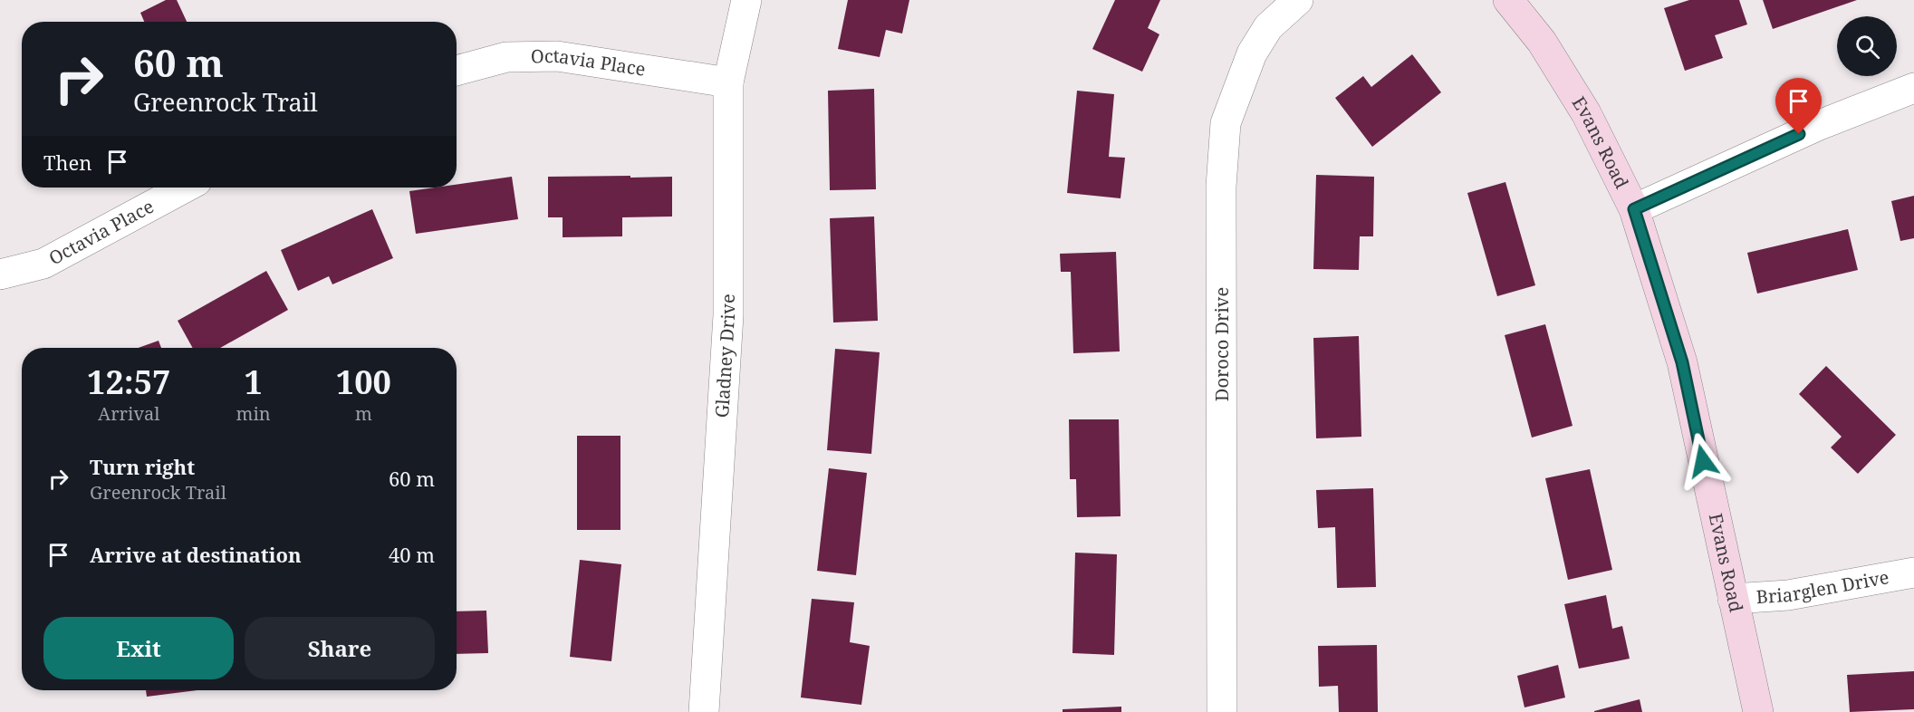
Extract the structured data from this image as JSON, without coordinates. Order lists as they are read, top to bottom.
{
  "streets": {
    "street": [
      "Octavia Place",
      "Evans Road",
      "Doroco Drive",
      "Gladney Drive",
      "Briarglen Drive"
    ]
  },
  "crossings": [
    ["Octavia Place", "Gladney Drive"],
    ["Evans Road", "Briarglen Drive"]
  ],
  "page": {
    "turn": ["60 m", "Greenrock Trail"],
    "then": "Then",
    "eta": [
      "12:57",
      "Arrival",
      "1",
      "min",
      "100",
      "m"
    ],
    "list": [
      {
        "name": "Turn right",
        "note": "Greenrock Trail",
        "value": "60 m"
      },
      {
        "name": "Arrive at destination",
        "value": "40 m"
      }
    ],
    "buttons": ["Exit", "Share"]
  }
}
